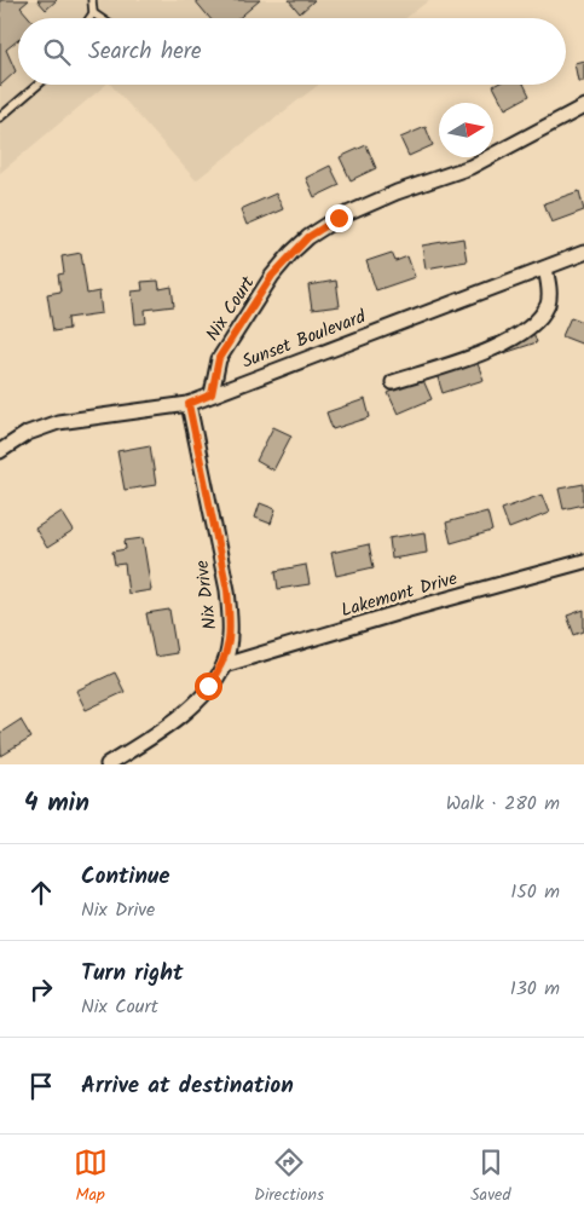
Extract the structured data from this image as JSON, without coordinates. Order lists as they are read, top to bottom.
{
  "streets": {
    "street": [
      "Nix Court",
      "Sunset Boulevard",
      "Lakemont Drive",
      "Nix Drive"
    ]
  },
  "crossings": [
    ["Nix Court", "Sunset Boulevard"],
    ["Sunset Boulevard", "Nix Drive"],
    ["Lakemont Drive", "Nix Drive"]
  ],
  "north": "right",
  "page": {
    "search": "Search here",
    "heading": ["4 min", "Walk · 280 m"],
    "list": [
      ["Continue", "Nix Drive", "150 m"],
      ["Turn right", "Nix Court", "130 m"],
      "Arrive at destination"
    ],
    "nav": ["Map", "Directions", "Saved"]
  }
}
